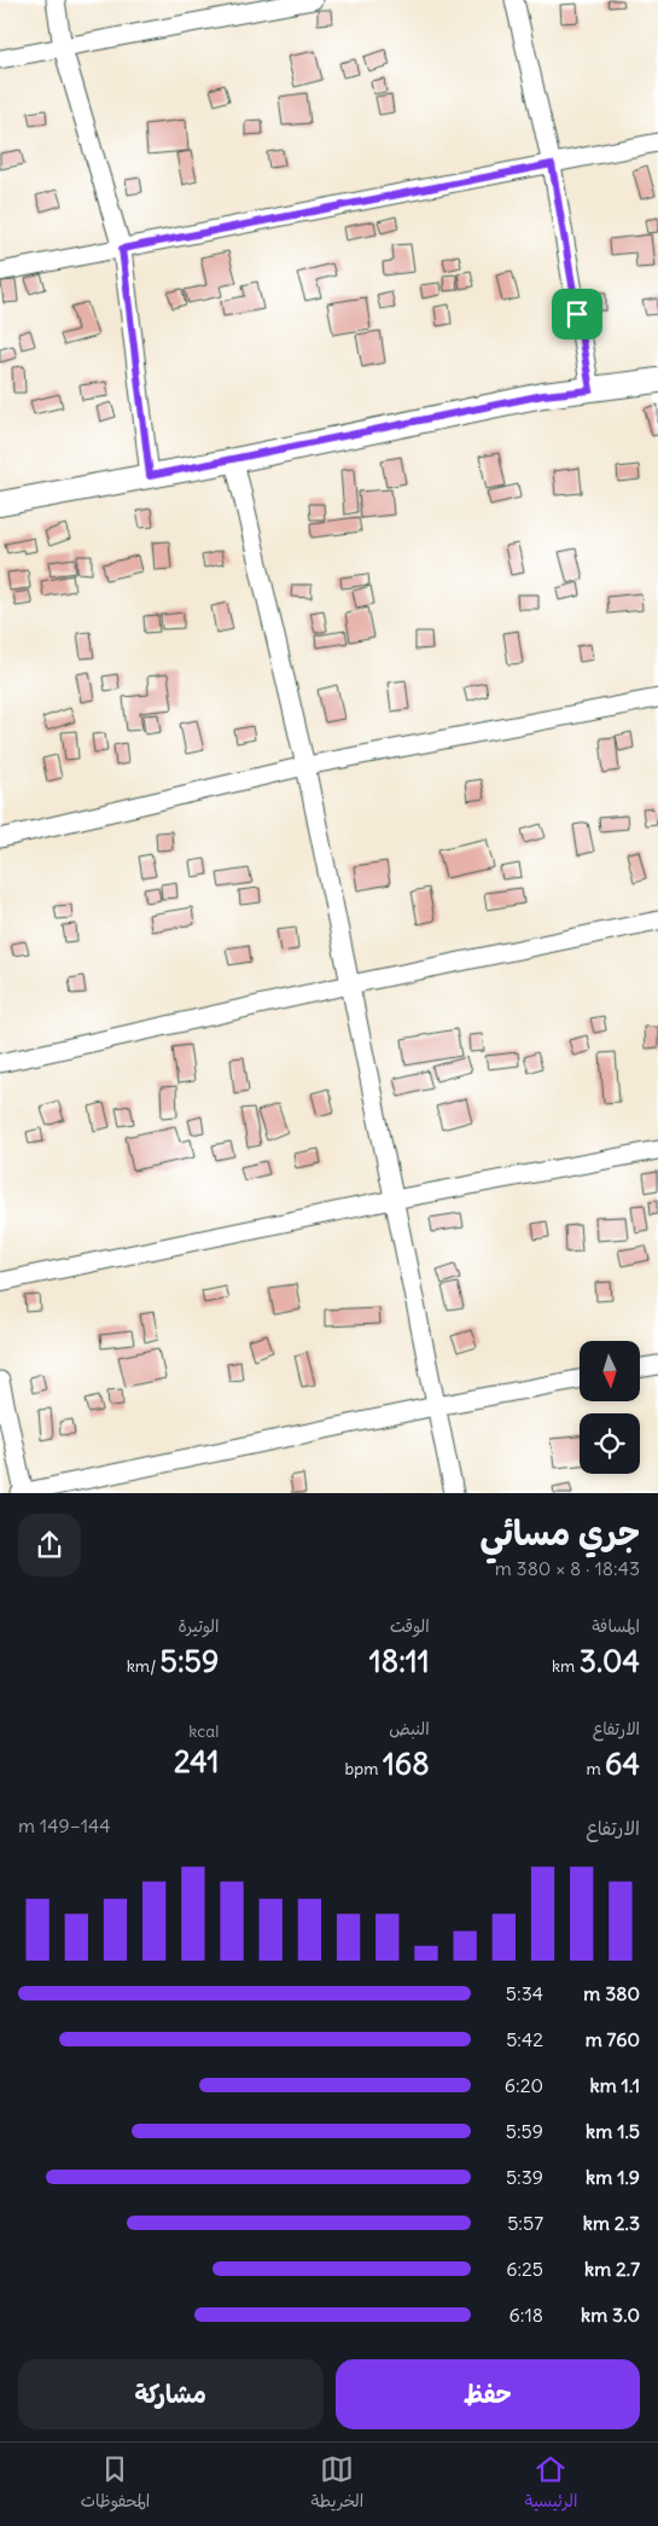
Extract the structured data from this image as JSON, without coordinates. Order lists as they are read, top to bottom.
{
  "north": "bottom",
  "page": {
    "heading": ["جري مسائي", "18:43 · 8 × 380 m"],
    "stats": [
      ["المسافة", "3.04 km"],
      ["الوقت", "18:11"],
      ["الوتيرة", "5:59 /km"],
      ["الارتفاع", "64 m"],
      ["النبض", "168 bpm"],
      ["kcal", "241"]
    ],
    "chart": ["الارتفاع", "144–149 m"],
    "list": [
      {
        "name": "380 m",
        "note": "5:34"
      },
      {
        "name": "760 m",
        "note": "5:42"
      },
      {
        "name": "1.1 km",
        "note": "6:20"
      },
      {
        "name": "1.5 km",
        "note": "5:59"
      },
      {
        "name": "1.9 km",
        "note": "5:39"
      },
      {
        "name": "2.3 km",
        "note": "5:57"
      },
      {
        "name": "2.7 km",
        "note": "6:25"
      },
      {
        "name": "3.0 km",
        "note": "6:18"
      }
    ],
    "buttons": ["حفظ", "مشاركة"],
    "tabs": ["الرئيسية", "الخريطة", "المحفوظات"]
  }
}
